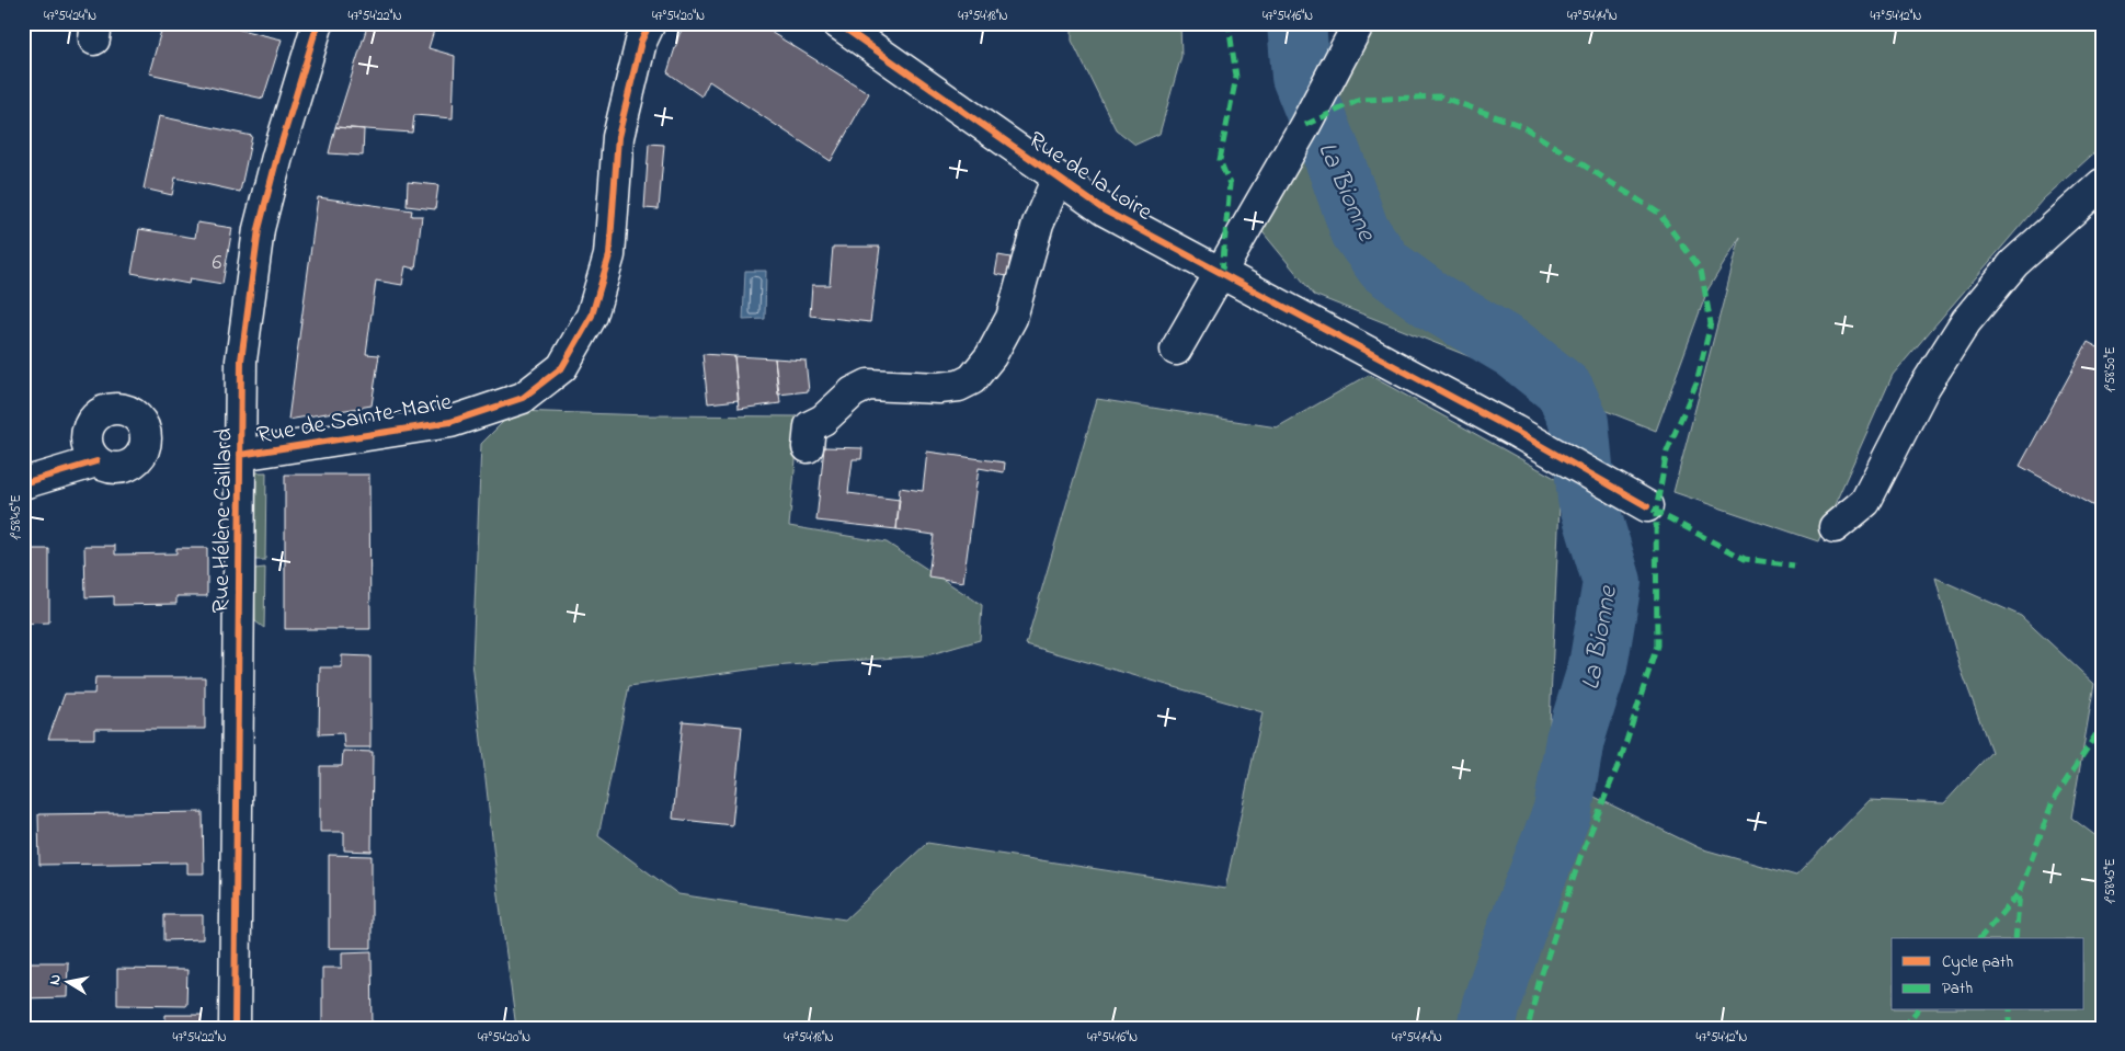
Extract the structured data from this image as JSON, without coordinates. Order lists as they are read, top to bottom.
{
  "streets": {
    "street": ["Rue de la Loire", "Rue de Sainte-Marie", "Rue Hélène Caillard"]
  },
  "crossings": [
    ["Rue de Sainte-Marie", "Rue Hélène Caillard"]
  ],
  "water": ["La Bionne"],
  "house_numbers": ["6"],
  "legend": ["Cycle path", "Path"],
  "north": "left",
  "coordinates": [
    "47°54'24\"N",
    "47°54'22\"N",
    "47°54'20\"N",
    "47°54'18\"N",
    "47°54'16\"N",
    "47°54'14\"N",
    "47°54'12\"N",
    "1°58'50\"E",
    "1°58'45\"E"
  ]
}
